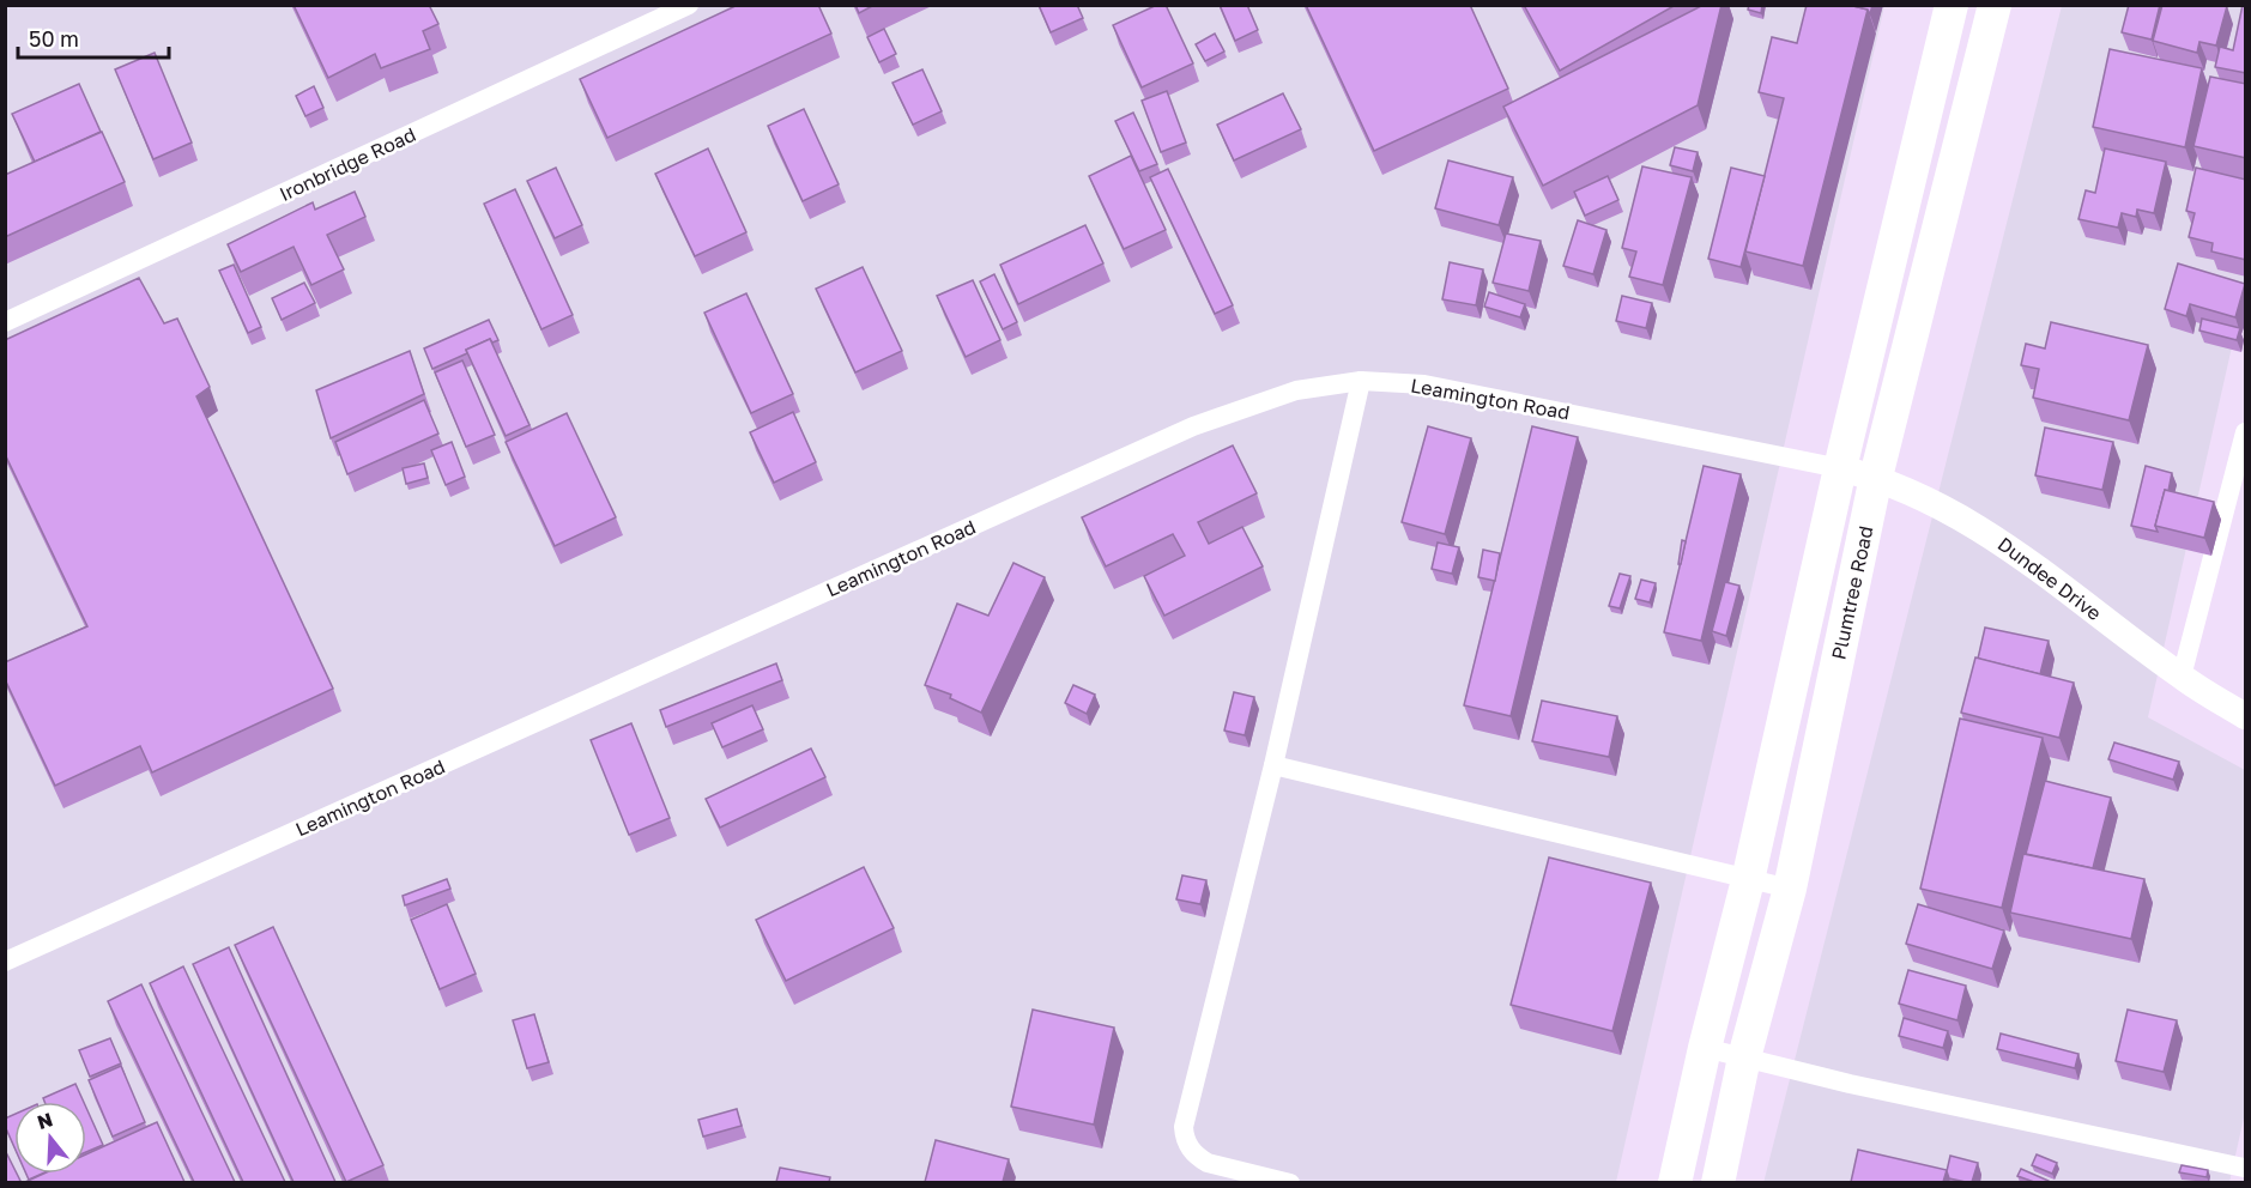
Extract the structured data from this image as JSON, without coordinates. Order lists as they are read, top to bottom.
{
  "streets": {
    "highway": ["Plumtree Road"],
    "street": ["Ironbridge Road", "Leamington Road", "Dundee Drive"]
  },
  "crossings": [
    ["Leamington Road", "Dundee Drive"],
    ["Leamington Road", "Plumtree Road"],
    ["Dundee Drive", "Plumtree Road"]
  ],
  "scale_bar": "50 m",
  "north": "top"
}
